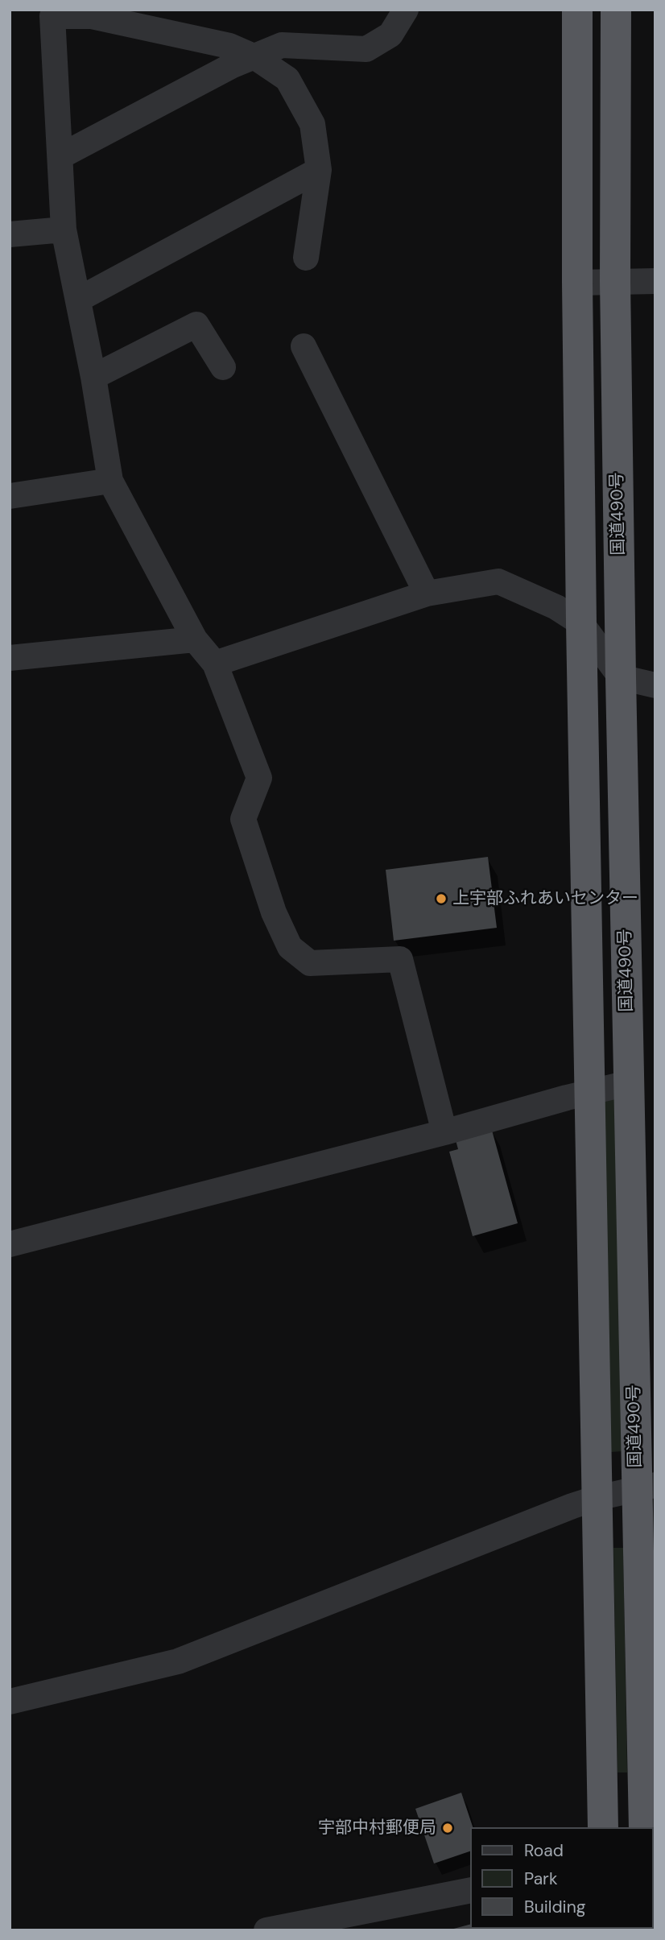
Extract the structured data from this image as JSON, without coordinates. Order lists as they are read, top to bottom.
{
  "streets": {
    "highway": ["国道490号"]
  },
  "places": ["上宇部ふれあいセンター", "宇部中村郵便局"],
  "legend": ["Road", "Park", "Building"]
}
